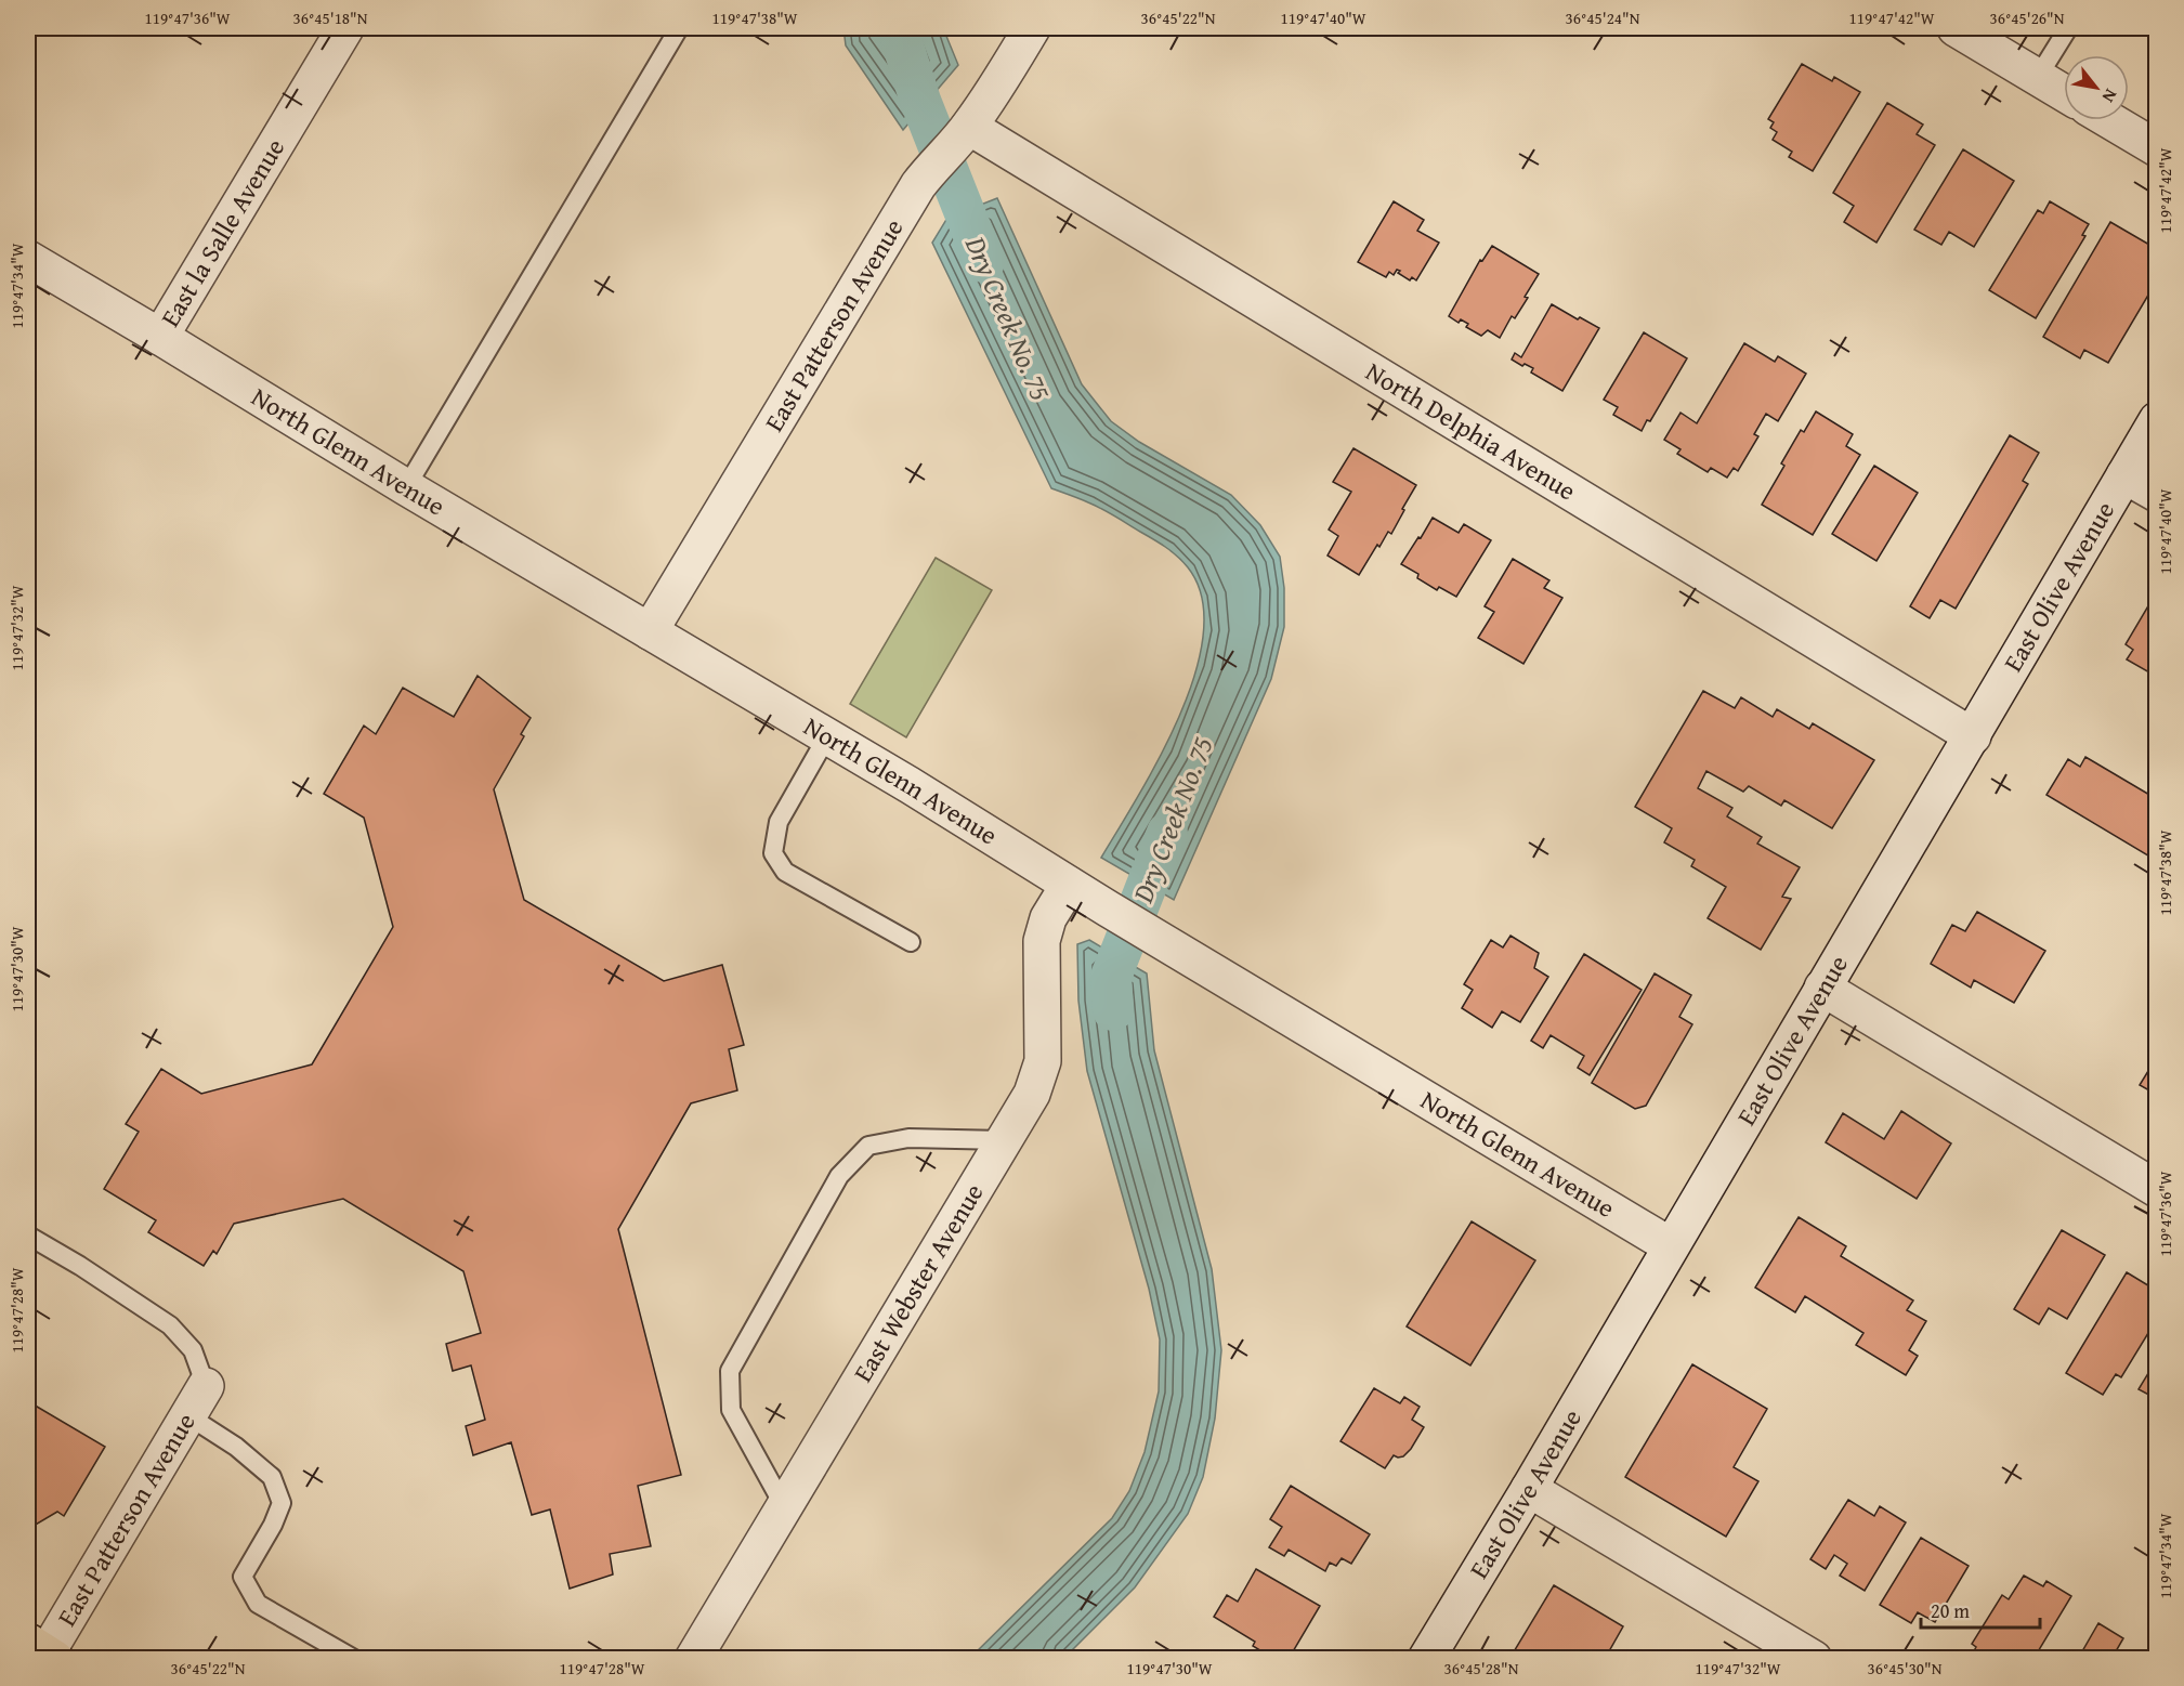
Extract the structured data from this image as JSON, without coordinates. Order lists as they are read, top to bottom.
{
  "streets": {
    "street": [
      "East la Salle Avenue",
      "East Patterson Avenue",
      "North Delphia Avenue",
      "North Glenn Avenue",
      "East Olive Avenue",
      "East Webster Avenue"
    ]
  },
  "crossings": [
    ["East la Salle Avenue", "North Glenn Avenue"],
    ["East Patterson Avenue", "North Delphia Avenue"],
    ["East Patterson Avenue", "North Glenn Avenue"],
    ["North Delphia Avenue", "East Olive Avenue"],
    ["North Glenn Avenue", "East Olive Avenue"],
    ["North Glenn Avenue", "East Webster Avenue"]
  ],
  "water": ["Dry Creek No. 75"],
  "scale_bar": "20 m",
  "north": "bottom right",
  "coordinates": [
    "119°47'36\"W",
    "36°45'18\"N",
    "119°47'38\"W",
    "36°45'22\"N",
    "119°47'40\"W",
    "36°45'24\"N",
    "119°47'42\"W",
    "36°45'26\"N",
    "119°47'34\"W",
    "119°47'32\"W",
    "119°47'30\"W",
    "119°47'28\"W",
    "36°45'28\"N",
    "36°45'30\"N"
  ]
}
